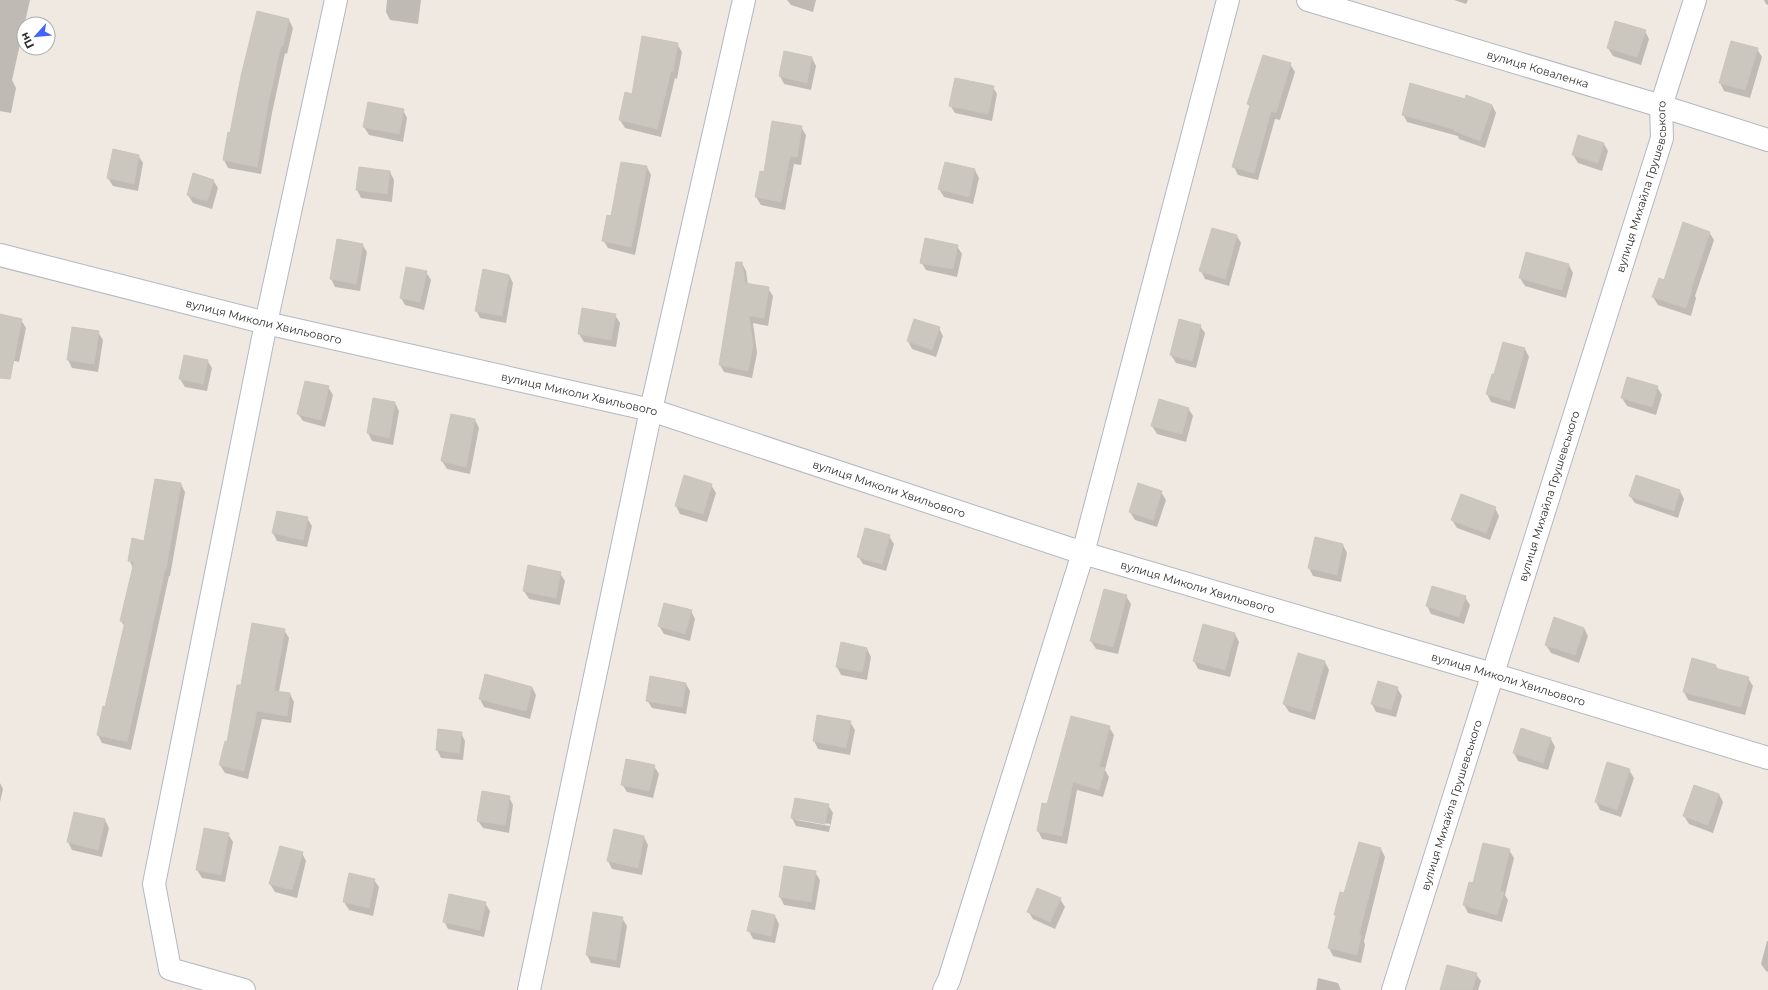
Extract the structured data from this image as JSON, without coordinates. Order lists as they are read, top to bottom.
{
  "streets": {
    "street": ["вулиця Коваленка", "вулиця Михайла Грушевського", "вулиця Миколи Хвильового"]
  },
  "crossings": [
    ["вулиця Коваленка", "вулиця Михайла Грушевського"],
    ["вулиця Михайла Грушевського", "вулиця Миколи Хвильового"]
  ],
  "north": "bottom left"
}
